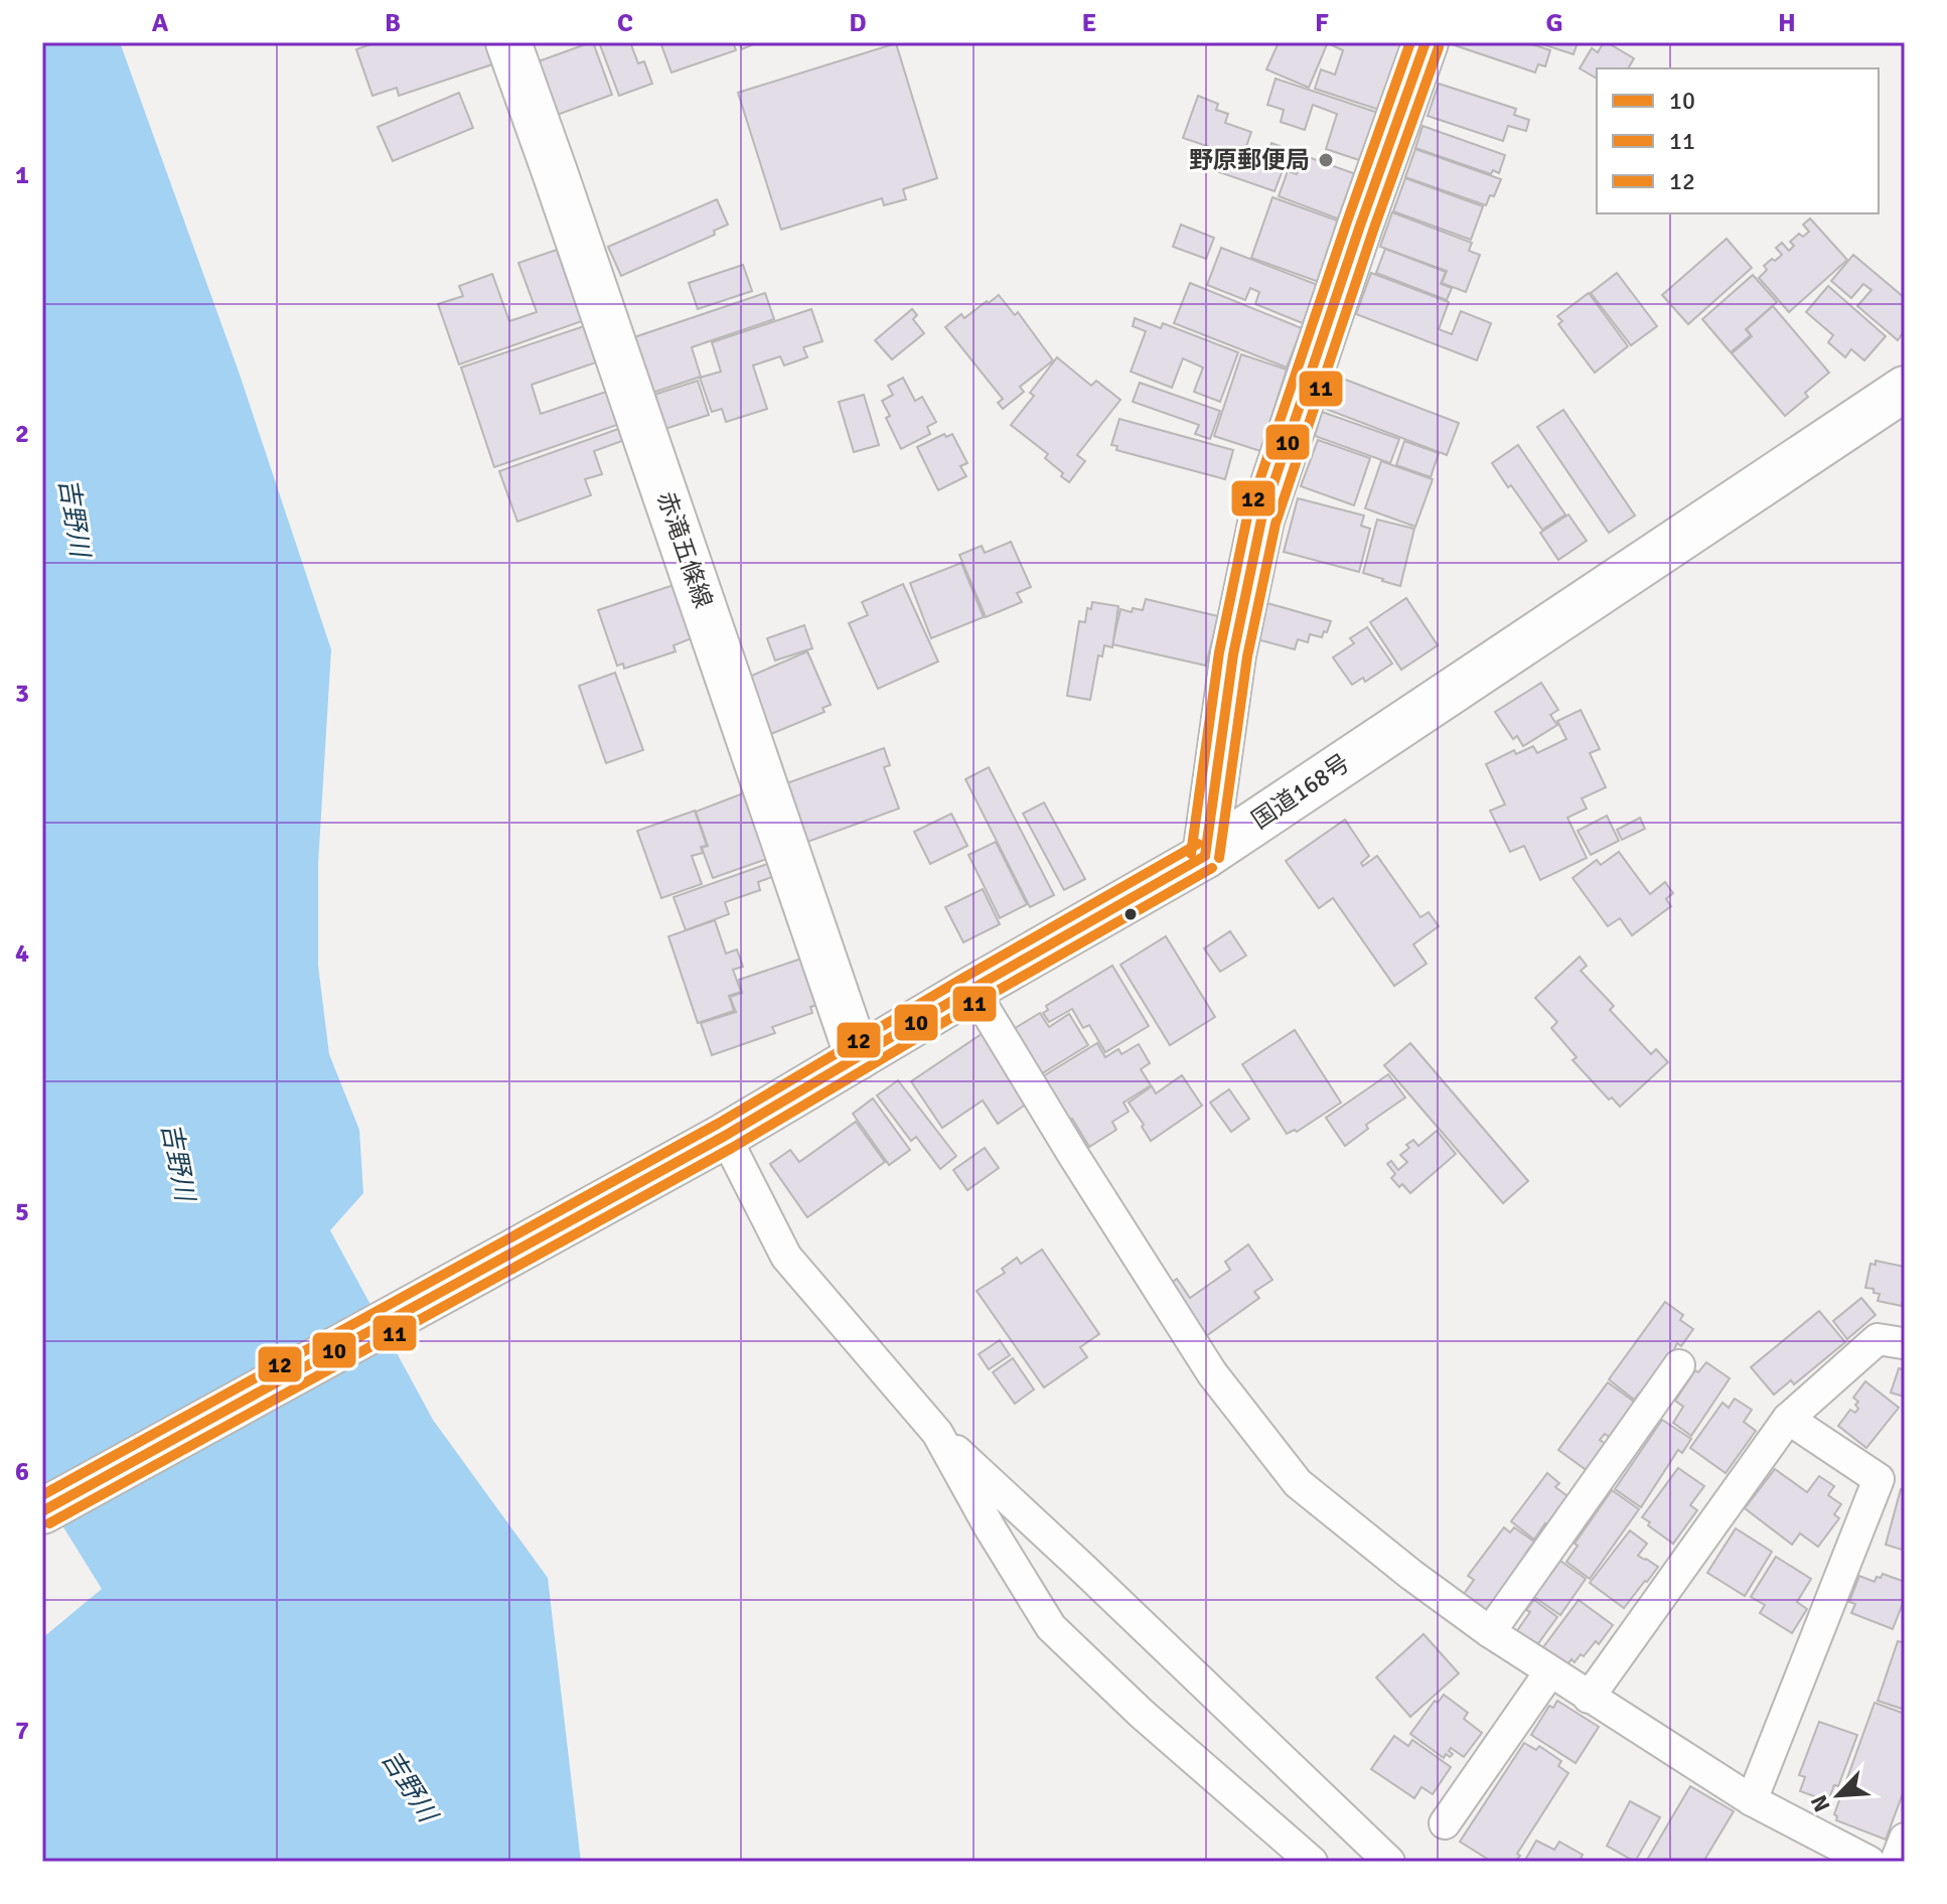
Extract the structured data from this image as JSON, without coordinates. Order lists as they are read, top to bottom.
{
  "streets": {
    "main road": ["赤滝五條線", "国道168号"]
  },
  "crossings": [
    ["赤滝五條線", "国道168号"]
  ],
  "water": ["吉野川"],
  "places": ["野原郵便局"],
  "lines": ["transit line 10", "transit line 12", "transit line 11"],
  "legend": ["10", "11", "12"],
  "north": "bottom left",
  "grid": {
    "columns": [
      "A",
      "B",
      "C",
      "D",
      "E",
      "F",
      "G",
      "H"
    ],
    "rows": [
      "1",
      "2",
      "3",
      "4",
      "5",
      "6",
      "7"
    ]
  }
}
